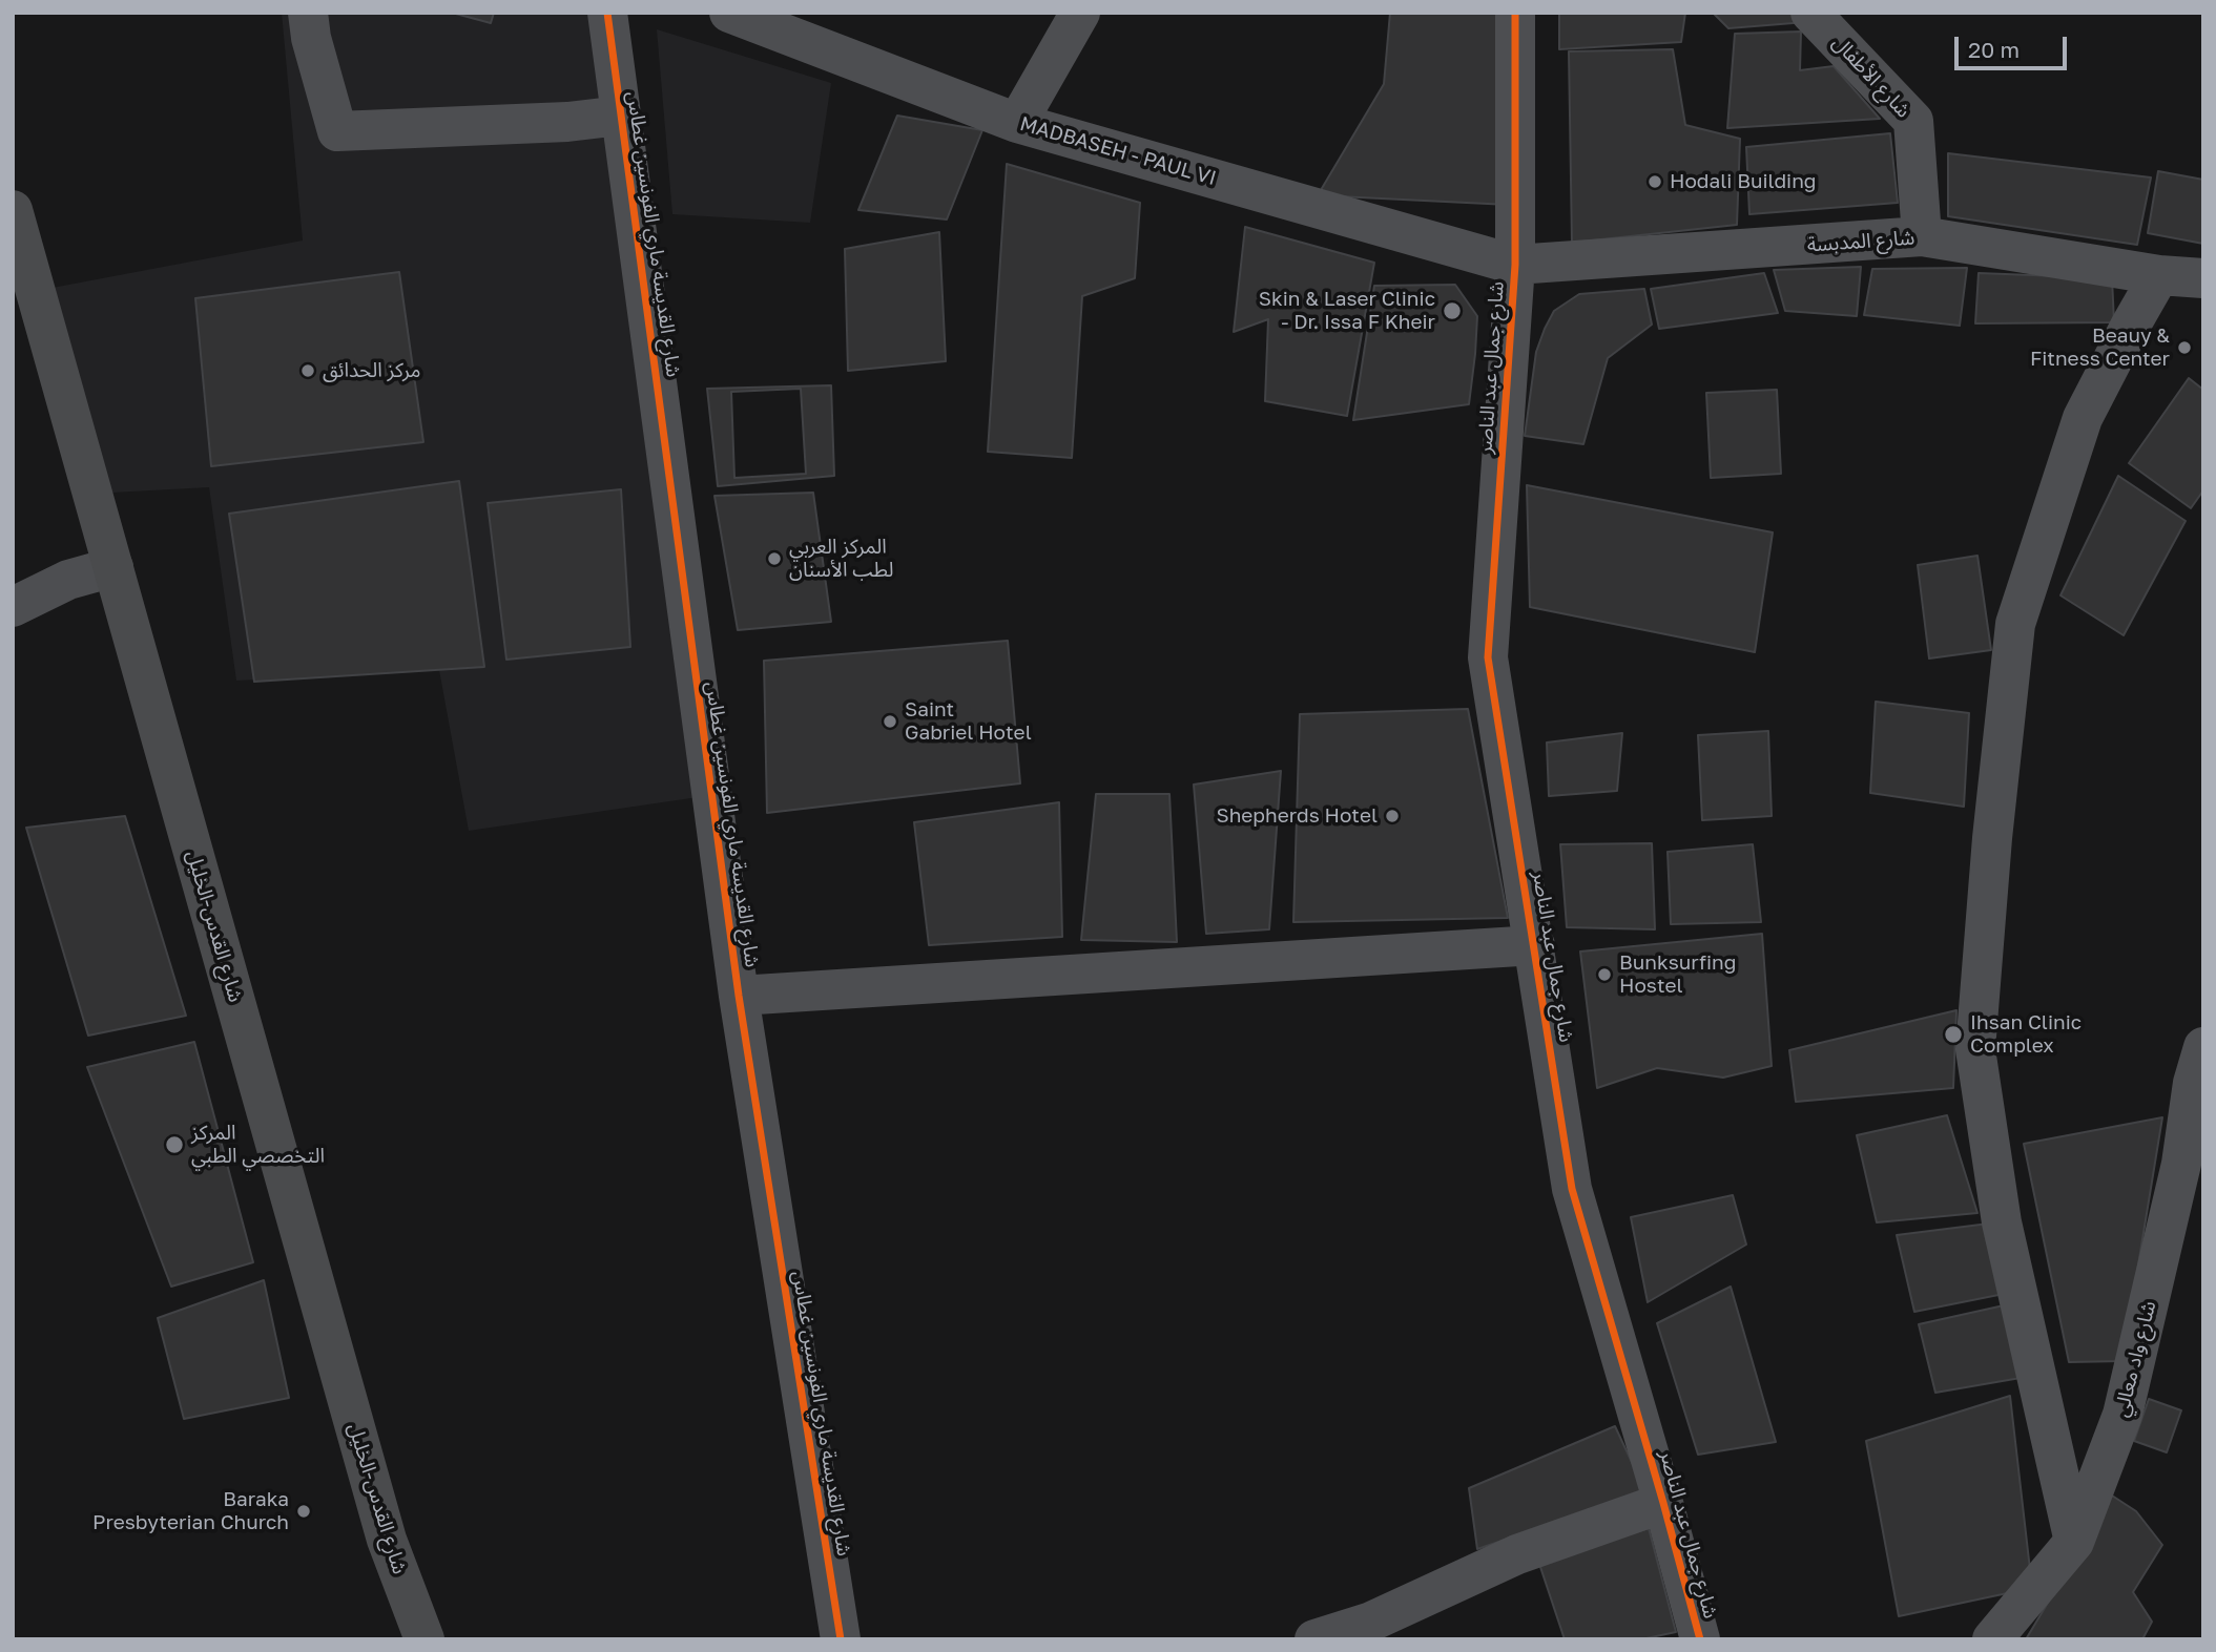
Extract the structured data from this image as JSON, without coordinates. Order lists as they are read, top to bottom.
{
  "streets": {
    "main road": ["شارع القدس-الخليل"],
    "street": [
      "شارع الأطفال",
      "MADBASEH - PAUL VI",
      "شارع القديسة ماري الفونسين غطاس",
      "شارع المدبسة",
      "شارع جمال عبد الناصر",
      "شارع واد معالي"
    ]
  },
  "crossings": [
    ["شارع الأطفال", "شارع المدبسة"],
    ["MADBASEH - PAUL VI", "شارع المدبسة"],
    ["MADBASEH - PAUL VI", "شارع جمال عبد الناصر"],
    ["شارع المدبسة", "شارع جمال عبد الناصر"]
  ],
  "places": [
    "Hodali Building",
    "Skin & Laser Clinic - Dr. Issa F Kheir",
    "Beauy & Fitness Center",
    "مركز الحدائق",
    "المركز العربي لطب الأسنان",
    "Saint Gabriel Hotel",
    "Shepherds Hotel",
    "Bunksurfing Hostel",
    "Ihsan Clinic Complex",
    "المركز التخصصي الطبي",
    "Baraka Presbyterian Church"
  ],
  "scale_bar": "20 m"
}
